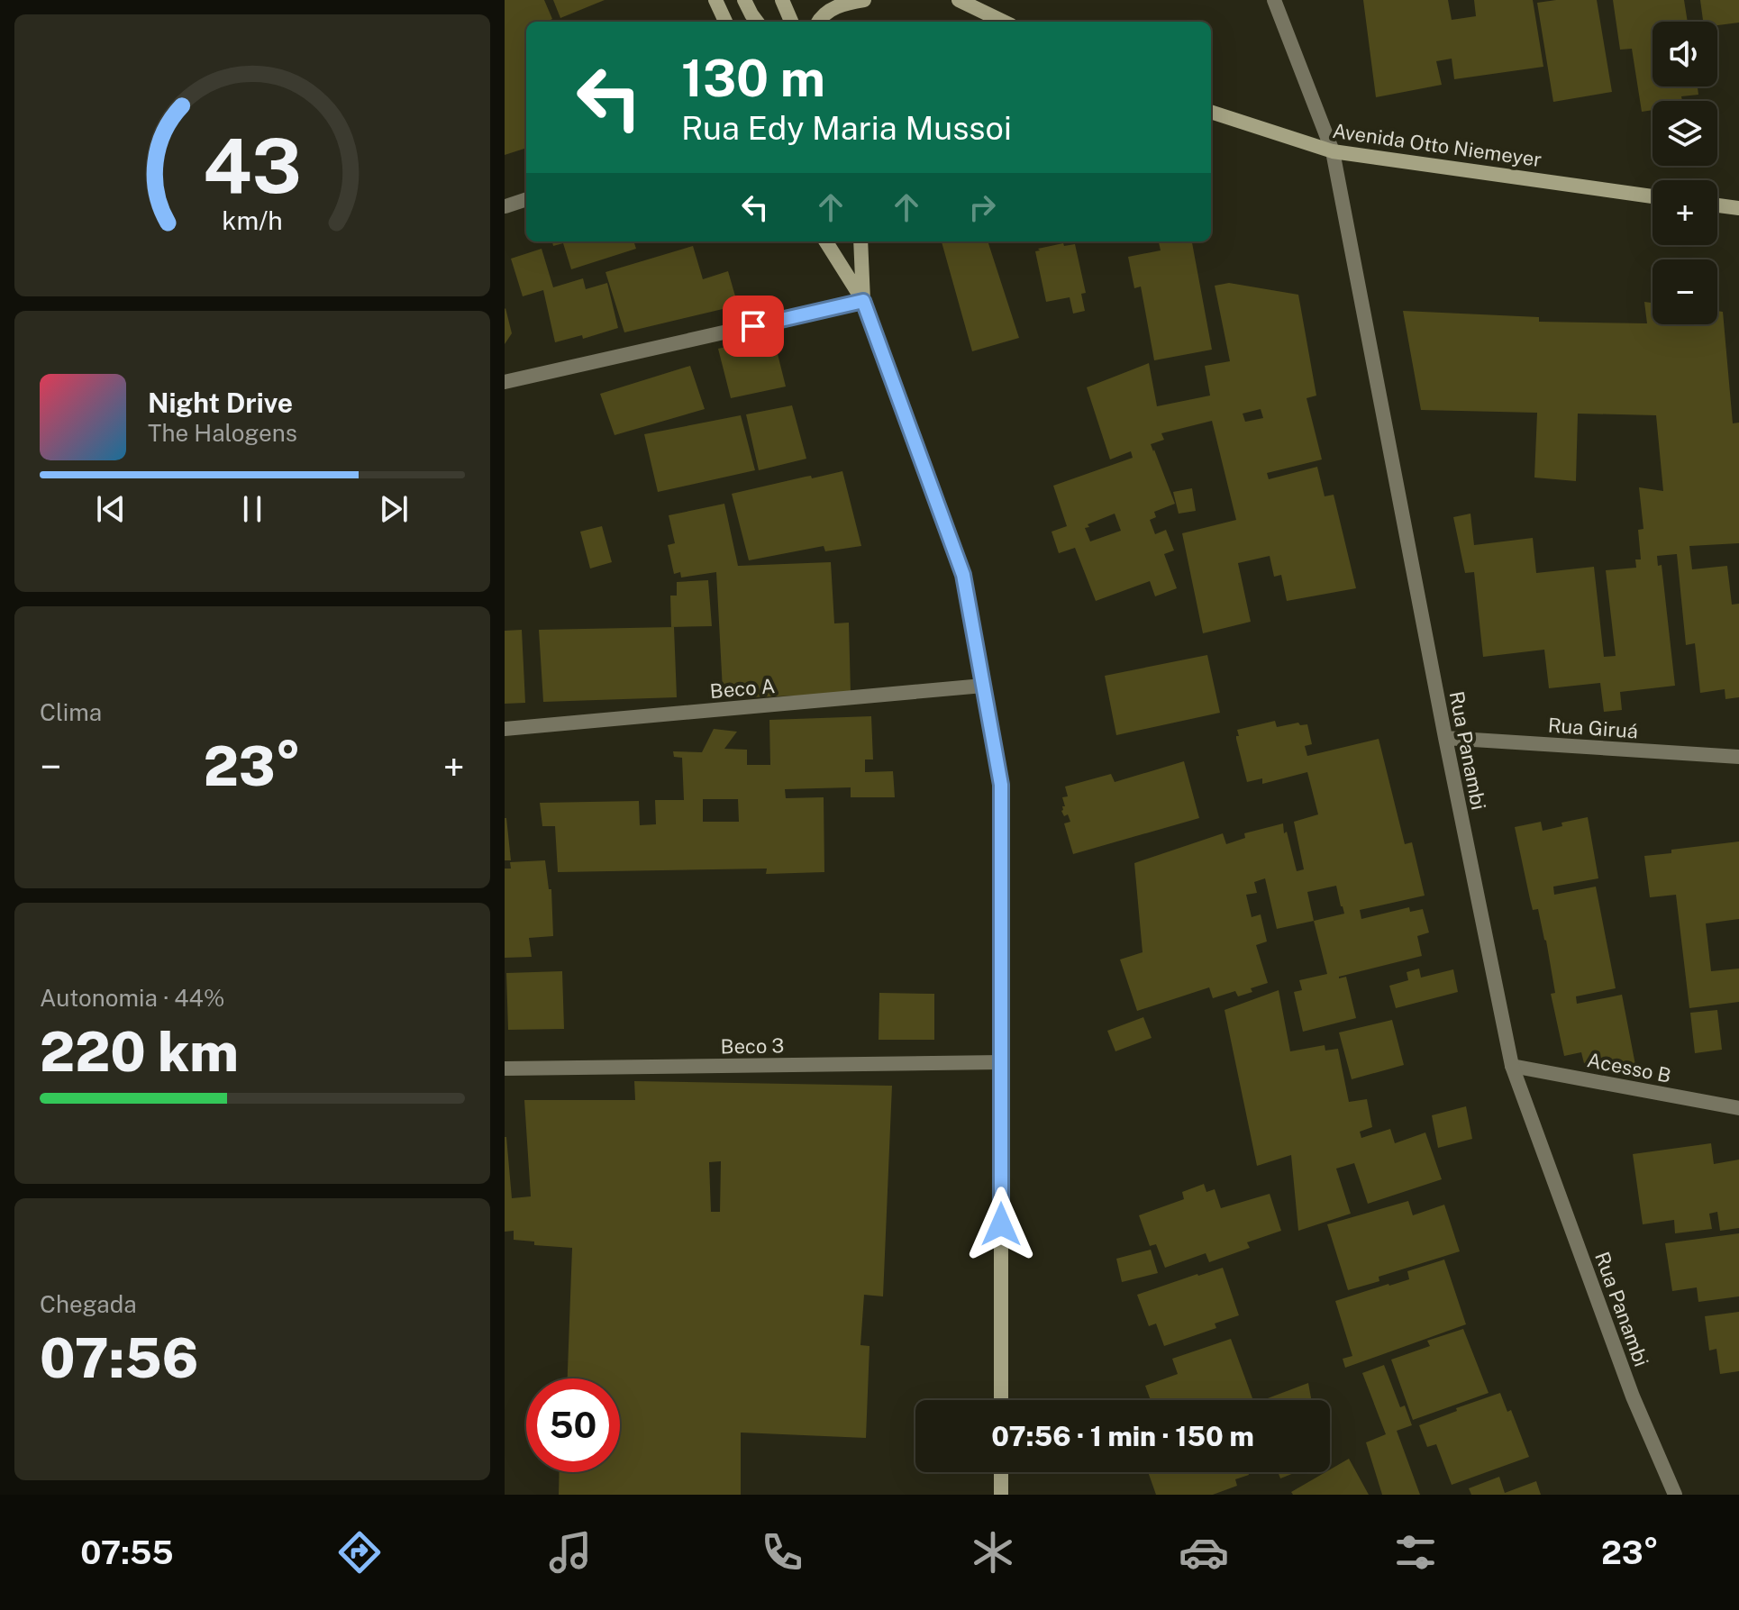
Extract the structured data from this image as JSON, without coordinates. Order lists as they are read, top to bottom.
{
  "streets": {
    "main road": ["Avenida Otto Niemeyer"],
    "street": [
      "Beco A",
      "Rua Giruá",
      "Rua Panambi",
      "Beco 3",
      "Acesso B"
    ]
  },
  "crossings": [
    ["Avenida Otto Niemeyer", "Rua Panambi"],
    ["Rua Giruá", "Rua Panambi"],
    ["Rua Panambi", "Acesso B"]
  ],
  "page": {
    "map_buttons": ["+", "−"],
    "turn": ["130 m", "Rua Edy Maria Mussoi"],
    "song": ["Night Drive", "The Halogens"],
    "tile": [
      "Clima",
      ["Autonomia · 44%", "220 km"],
      ["Chegada", "07:56"]
    ],
    "heat": ["−", "23°", "+"],
    "limit": "50",
    "trip": "07:56 · 1 min · 150 m",
    "tabs": ["07:55", "23°"],
    "gauge": ["43", "km/h"]
  }
}
